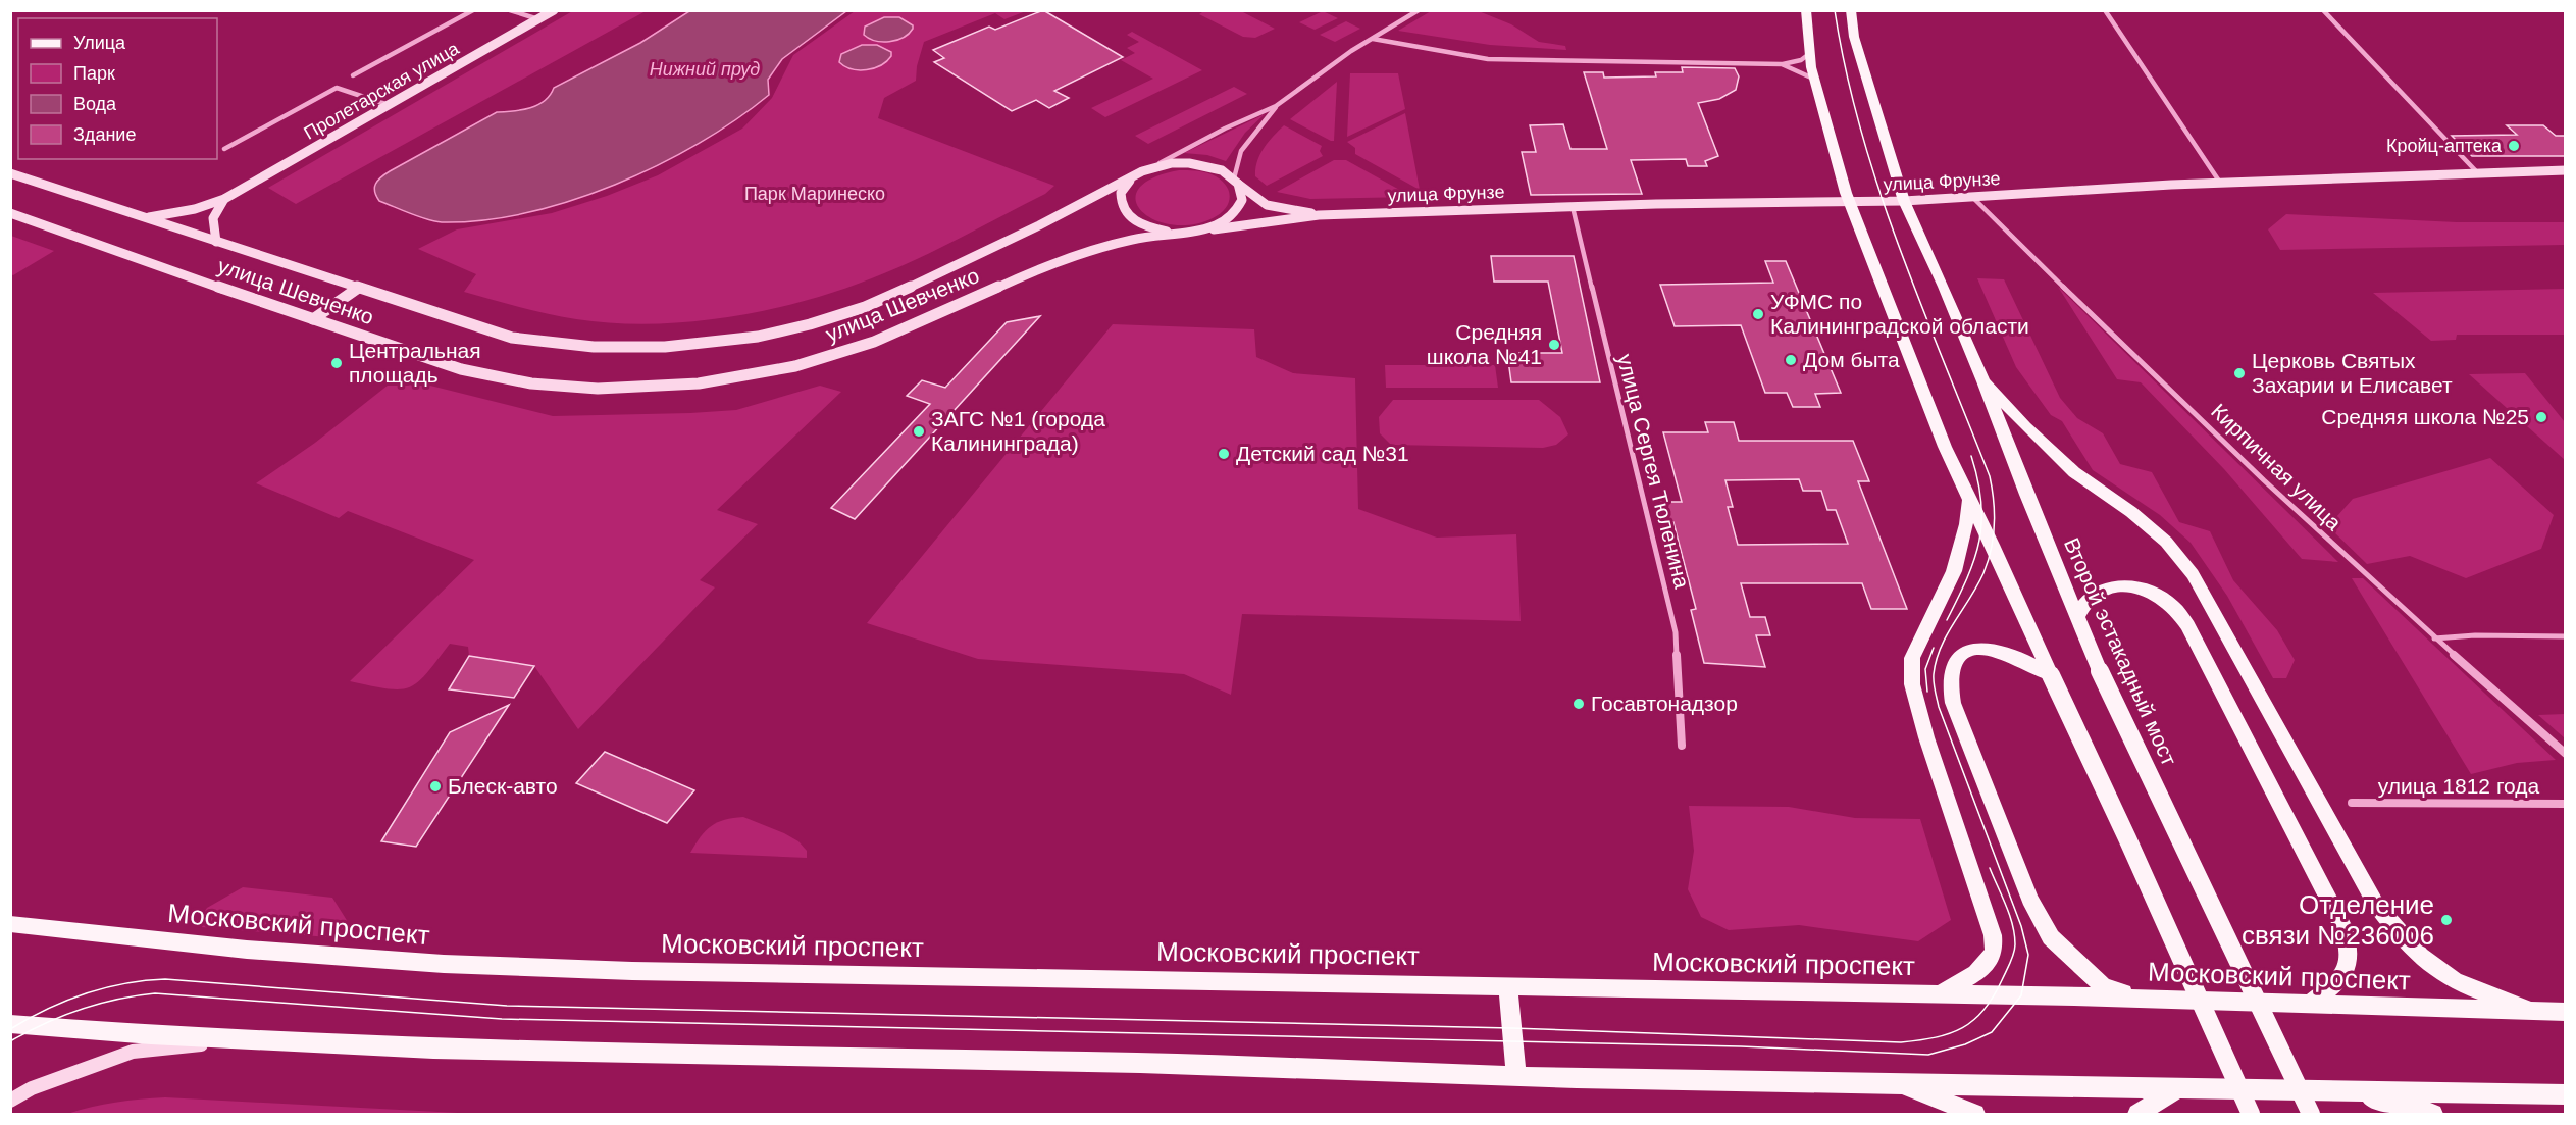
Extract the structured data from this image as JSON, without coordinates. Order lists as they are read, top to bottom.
{
  "streets": {
    "main road": [
      "Пролетарская улица",
      "улица Фрунзе",
      "улица Шевченко",
      "Второй эстакадный мост",
      "Московский проспект"
    ],
    "street": ["Кирпичная улица", "улица Сергея Тюленина", "улица 1812 года"]
  },
  "crossings": [
    ["Пролетарская улица", "улица Шевченко"],
    ["улица Фрунзе", "улица Шевченко"],
    ["улица Фрунзе", "Кирпичная улица"],
    ["улица Фрунзе", "улица Сергея Тюленина"],
    ["улица Фрунзе", "Второй эстакадный мост"]
  ],
  "water": ["Нижний пруд"],
  "parks": ["Парк Маринеско"],
  "places": [
    "Кройц-аптека",
    "УФМС по Калининградской области",
    "Средняя школа №41",
    "Дом быта",
    "Центральная площадь",
    "Церковь Святых Захарии и Елисавет",
    "Средняя школа №25",
    "ЗАГС №1 (города Калининграда)",
    "Детский сад №31",
    "Госавтонадзор",
    "Блеск-авто",
    "Отделение связи №236006"
  ],
  "legend": [
    "Улица",
    "Парк",
    "Вода",
    "Здание"
  ]
}
